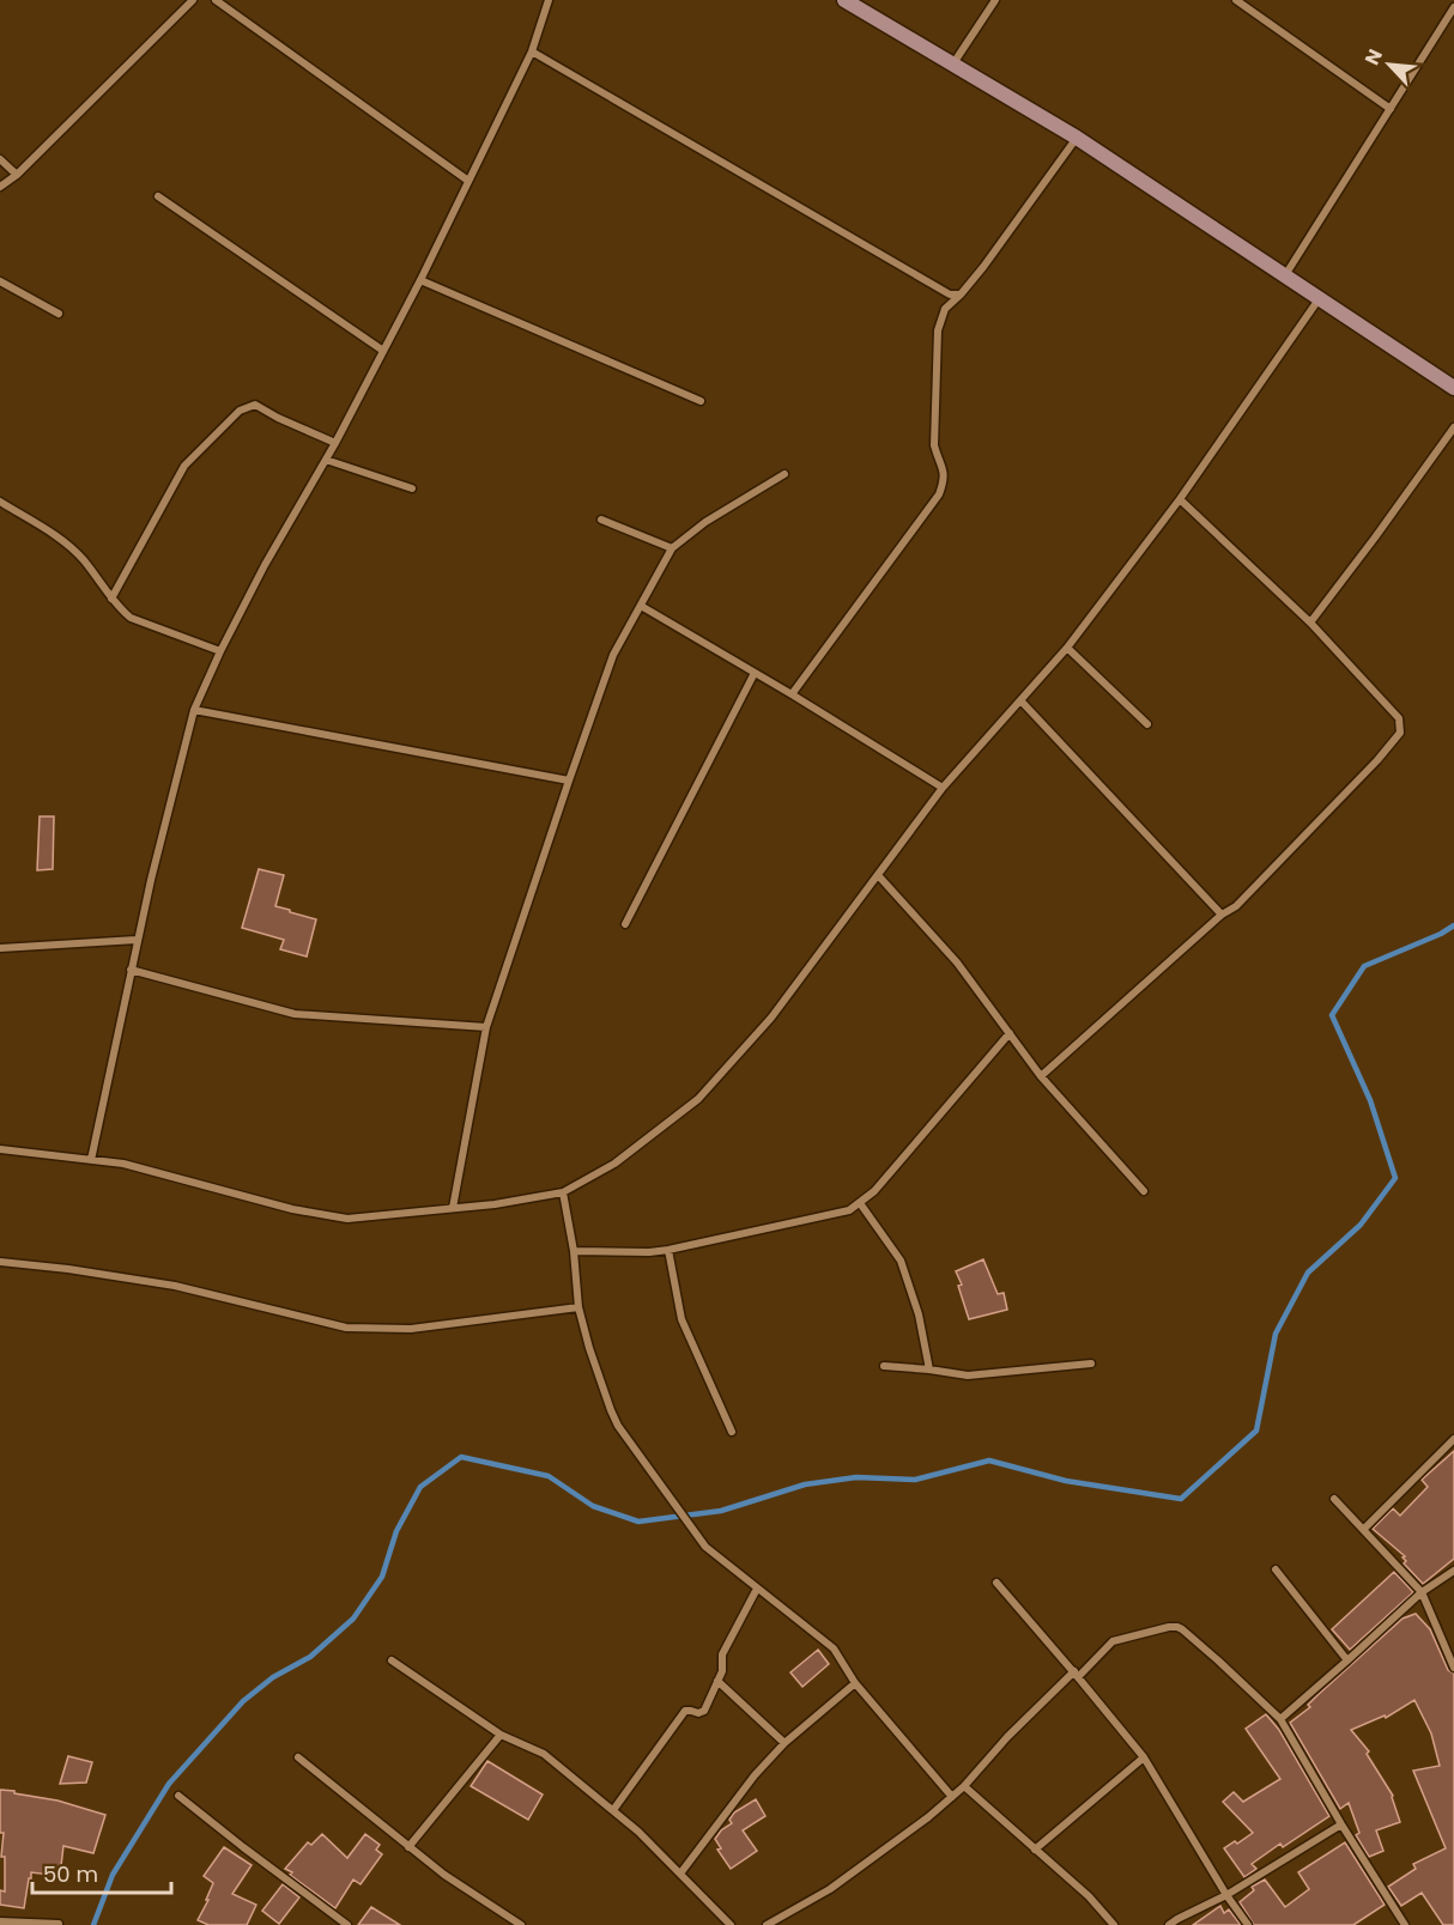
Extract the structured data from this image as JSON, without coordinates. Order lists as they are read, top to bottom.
{
  "scale_bar": "50 m",
  "north": "top left"
}
